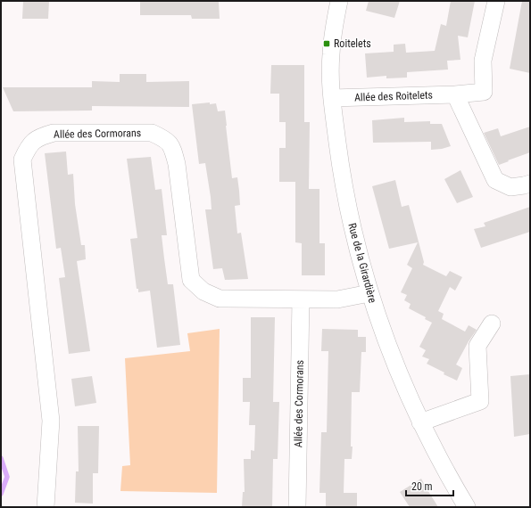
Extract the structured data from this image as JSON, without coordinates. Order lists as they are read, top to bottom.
{
  "streets": {
    "street": ["Allée des Roitelets", "Allée des Cormorans", "Rue de la Girardière"]
  },
  "crossings": [
    ["Allée des Roitelets", "Rue de la Girardière"],
    ["Allée des Cormorans", "Rue de la Girardière"]
  ],
  "places": {
    "transit": ["Roitelets"]
  },
  "scale_bar": "20 m"
}
